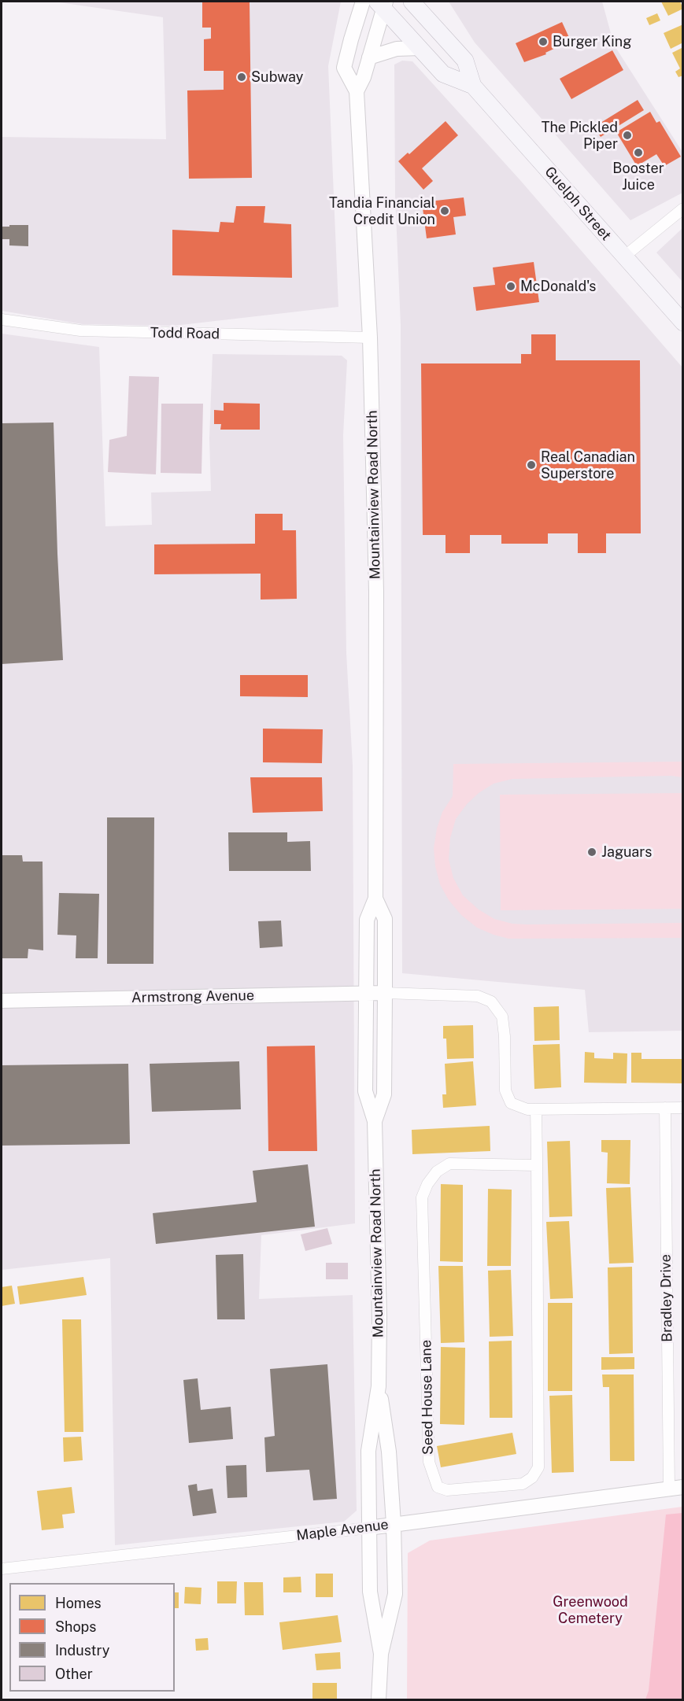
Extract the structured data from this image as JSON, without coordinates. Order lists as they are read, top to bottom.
{
  "streets": {
    "main road": [
      "Guelph Street",
      "Mountainview Road North",
      "Armstrong Avenue",
      "Maple Avenue"
    ],
    "street": ["Todd Road", "Bradley Drive", "Seed House Lane"]
  },
  "crossings": [
    ["Guelph Street", "Mountainview Road North"],
    ["Todd Road", "Mountainview Road North"],
    ["Mountainview Road North", "Armstrong Avenue"],
    ["Mountainview Road North", "Maple Avenue"],
    ["Bradley Drive", "Maple Avenue"]
  ],
  "parks": ["Greenwood Cemetery"],
  "places": [
    "Burger King",
    "Subway",
    "The Pickled Piper",
    "Booster Juice",
    "Tandia Financial Credit Union",
    "McDonald's",
    "Real Canadian Superstore",
    "Jaguars"
  ],
  "legend": [
    "Homes",
    "Shops",
    "Industry",
    "Other"
  ]
}
